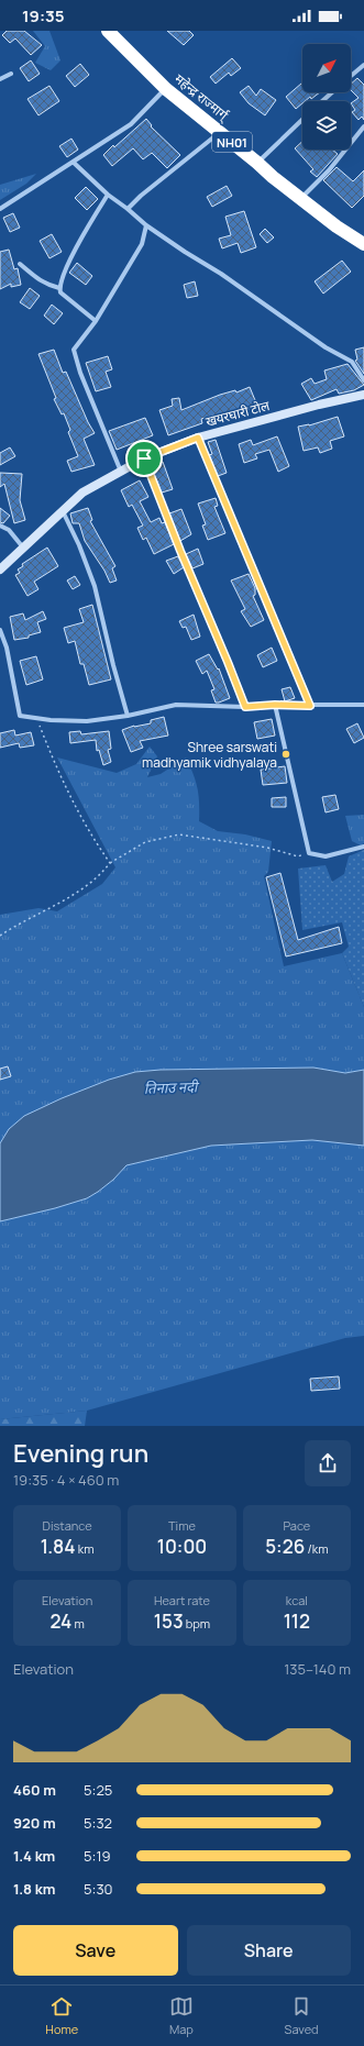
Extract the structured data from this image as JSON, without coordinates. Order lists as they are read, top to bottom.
{
  "streets": {
    "highway": ["महेन्द्र राज्मार्ग्", "NH01"],
    "street": ["खयरघारी टोल"]
  },
  "water": ["तिनाउ नदी"],
  "places": ["Shree sarswati madhyamik vidhyalaya"],
  "north": "top right",
  "page": {
    "status": "19:35",
    "heading": ["Evening run", "19:35 · 4 × 460 m"],
    "stats": [
      ["Distance", "1.84 km"],
      ["Time", "10:00"],
      ["Pace", "5:26 /km"],
      ["Elevation", "24 m"],
      ["Heart rate", "153 bpm"],
      ["kcal", "112"]
    ],
    "chart": ["Elevation", "135–140 m"],
    "list": [
      {
        "name": "460 m",
        "note": "5:25"
      },
      {
        "name": "920 m",
        "note": "5:32"
      },
      {
        "name": "1.4 km",
        "note": "5:19"
      },
      {
        "name": "1.8 km",
        "note": "5:30"
      }
    ],
    "buttons": ["Save", "Share"],
    "tabs": ["Home", "Map", "Saved"]
  }
}
